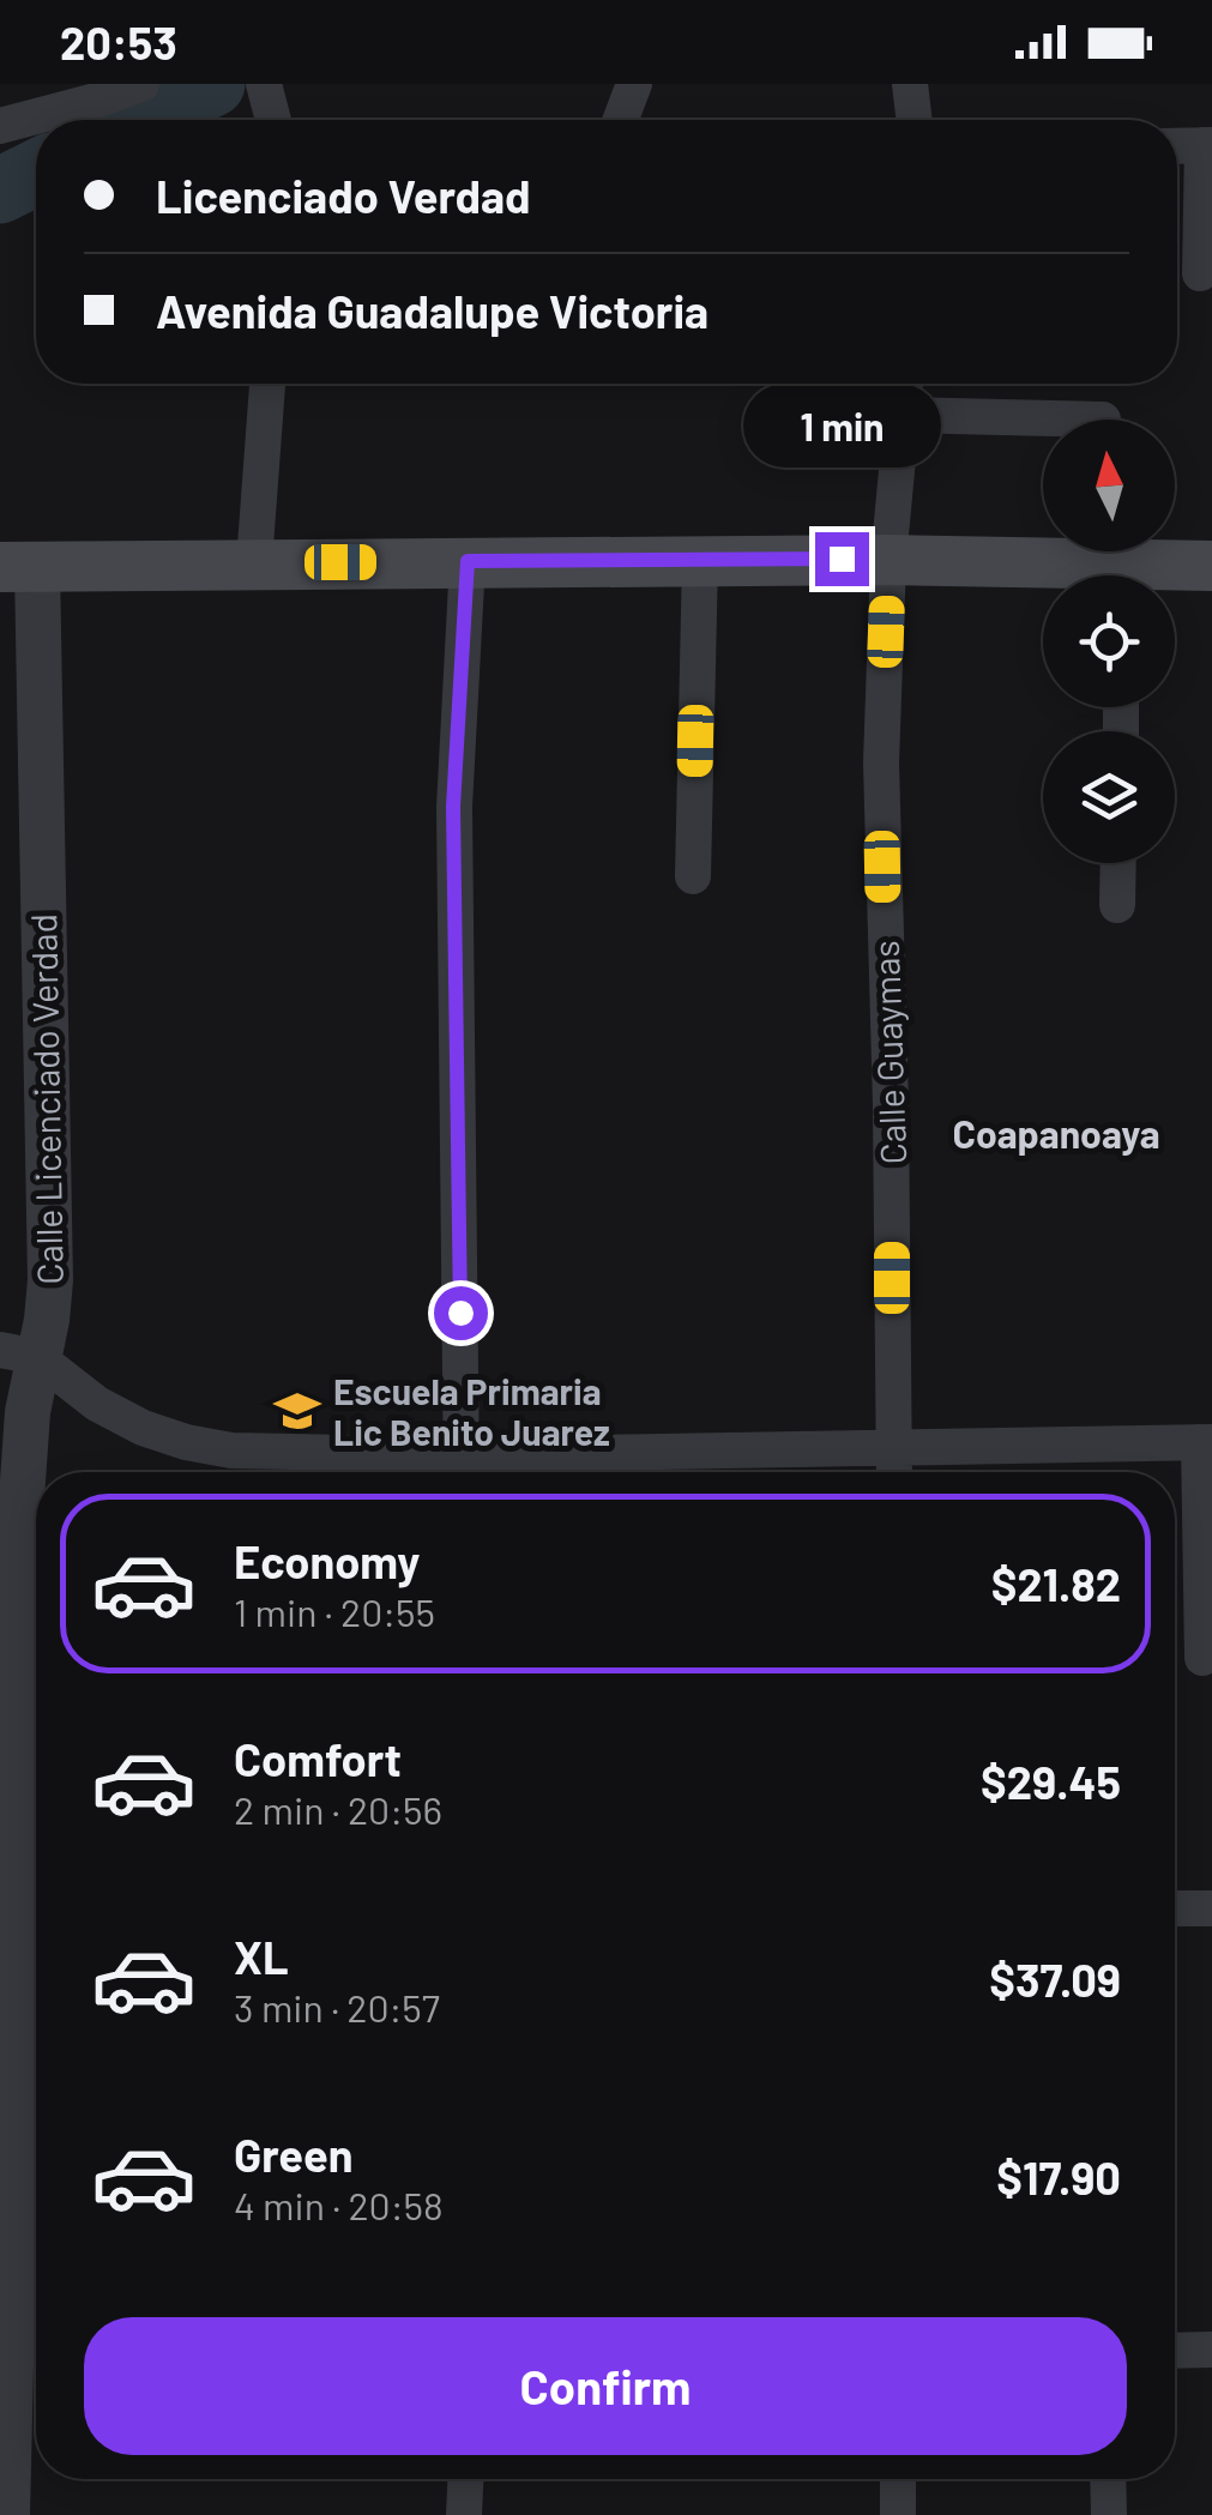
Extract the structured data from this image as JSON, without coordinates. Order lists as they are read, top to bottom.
{
  "streets": {
    "street": ["Calle Guaymas", "Calle Licenciado Verdad"]
  },
  "districts": ["Coapanoaya"],
  "places": {
    "school or university": ["Escuela Primaria Lic Benito Juarez"]
  },
  "north": "top",
  "page": {
    "status": "20:53",
    "banner": ["Licenciado Verdad", "Avenida Guadalupe Victoria"],
    "bubble": "1 min",
    "list": [
      {
        "name": "Economy",
        "note": "1 min · 20:55",
        "value": "$21.82"
      },
      {
        "name": "Comfort",
        "note": "2 min · 20:56",
        "value": "$29.45"
      },
      {
        "name": "XL",
        "note": "3 min · 20:57",
        "value": "$37.09"
      },
      {
        "name": "Green",
        "note": "4 min · 20:58",
        "value": "$17.90"
      }
    ],
    "buttons": "Confirm"
  }
}
